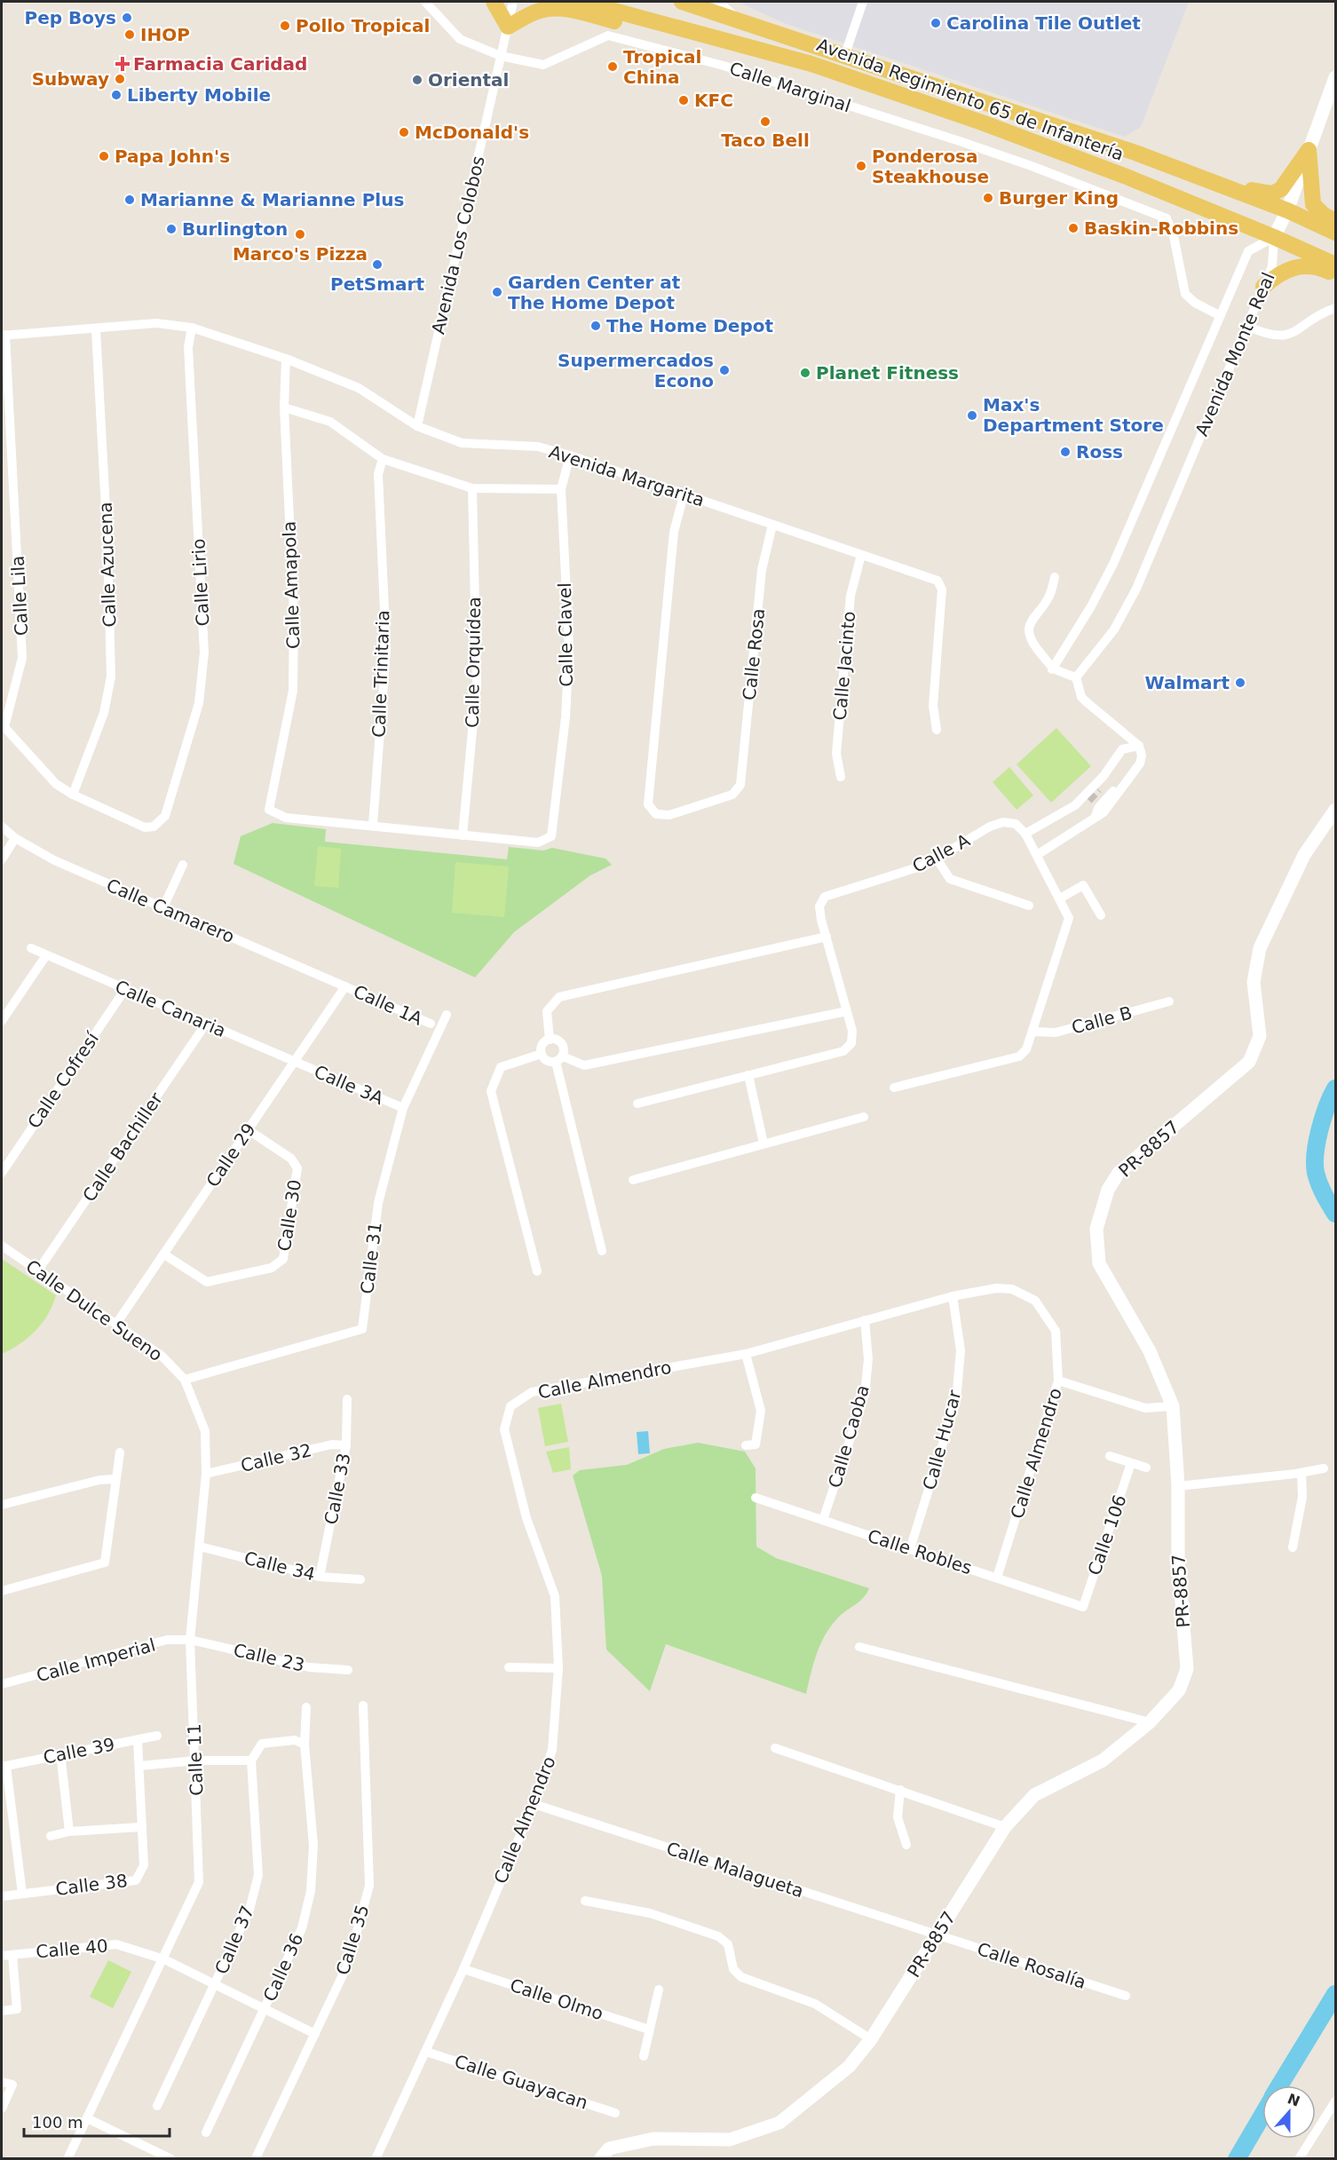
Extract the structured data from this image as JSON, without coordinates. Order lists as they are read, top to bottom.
{
  "streets": {
    "main road": ["Avenida Regimiento 65 de Infantería"],
    "street": [
      "Calle Marginal",
      "Avenida Los Colobos",
      "Avenida Monte Real",
      "Avenida Margarita",
      "Calle Azucena",
      "Calle Lirio",
      "Calle Amapola",
      "Calle Lila",
      "Calle Clavel",
      "Calle Rosa",
      "Calle Orquídea",
      "Calle Jacinto",
      "Calle Trinitaria",
      "Calle A",
      "Calle Camarero",
      "Calle 1A",
      "Calle Canaria",
      "Calle B",
      "Calle Cofresí",
      "Calle 3A",
      "Calle Bachiller",
      "PR-8857",
      "Calle 29",
      "Calle 30",
      "Calle 31",
      "Calle Dulce Sueno",
      "Calle Almendro",
      "Calle Caoba",
      "Calle Hucar",
      "Calle 32",
      "Calle 33",
      "Calle 106",
      "Calle Robles",
      "Calle 34",
      "Calle 23",
      "Calle Imperial",
      "Calle 39",
      "Calle 11",
      "Calle Malagueta",
      "Calle 38",
      "Calle 37",
      "Calle 35",
      "Calle 40",
      "Calle Rosalía",
      "Calle 36",
      "Calle Olmo",
      "Calle Guayacan"
    ]
  },
  "crossings": [
    ["Calle Marginal", "Avenida Los Colobos"],
    ["Calle Marginal", "Avenida Monte Real"],
    ["Avenida Regimiento 65 de Infantería", "Avenida Monte Real"],
    ["Avenida Los Colobos", "Avenida Margarita"],
    ["Avenida Margarita", "Calle Azucena"],
    ["Avenida Margarita", "Calle Lirio"],
    ["Avenida Margarita", "Calle Amapola"],
    ["Avenida Margarita", "Calle Lila"],
    ["Avenida Margarita", "Calle Clavel"],
    ["Avenida Margarita", "Calle Rosa"],
    ["Avenida Margarita", "Calle Jacinto"],
    ["Calle Azucena", "Calle Lirio"],
    ["Calle Azucena", "Calle Lila"],
    ["Calle Lirio", "Calle Lila"],
    ["Calle Amapola", "Calle Trinitaria"],
    ["Calle Clavel", "Calle Orquídea"],
    ["Calle Camarero", "Calle 1A"],
    ["Calle Camarero", "Calle 29"],
    ["Calle 1A", "Calle 29"],
    ["Calle Canaria", "Calle Cofresí"],
    ["Calle Canaria", "Calle 3A"],
    ["Calle Canaria", "Calle Bachiller"],
    ["Calle Canaria", "Calle 29"],
    ["Calle 3A", "Calle 29"],
    ["Calle 3A", "Calle 31"],
    ["Calle Bachiller", "Calle Dulce Sueno"],
    ["PR-8857", "Calle Malagueta"],
    ["PR-8857", "Calle Rosalía"],
    ["Calle 29", "Calle 30"],
    ["Calle 29", "Calle Dulce Sueno"],
    ["Calle 31", "Calle Dulce Sueno"],
    ["Calle 31", "Calle 11"],
    ["Calle Dulce Sueno", "Calle 11"],
    ["Calle Almendro", "Calle Caoba"],
    ["Calle Almendro", "Calle Hucar"],
    ["Calle Almendro", "Calle Robles"],
    ["Calle Almendro", "Calle Malagueta"],
    ["Calle Almendro", "Calle Olmo"],
    ["Calle Almendro", "Calle Guayacan"],
    ["Calle Caoba", "Calle Robles"],
    ["Calle Hucar", "Calle Robles"],
    ["Calle 32", "Calle 33"],
    ["Calle 32", "Calle 11"],
    ["Calle 33", "Calle 34"],
    ["Calle 106", "Calle Robles"],
    ["Calle 34", "Calle 11"],
    ["Calle 23", "Calle Imperial"],
    ["Calle 23", "Calle 11"],
    ["Calle Imperial", "Calle 11"],
    ["Calle 39", "Calle 38"],
    ["Calle 11", "Calle 40"],
    ["Calle Malagueta", "Calle Rosalía"],
    ["Calle 37", "Calle 40"],
    ["Calle 35", "Calle 40"],
    ["Calle 40", "Calle 36"]
  ],
  "places": {
    "other": [
      "Pep Boys",
      "Carolina Tile Outlet",
      "Pollo Tropical",
      "IHOP",
      "Tropical China",
      "Subway",
      "Oriental",
      "Liberty Mobile",
      "KFC",
      "Taco Bell",
      "McDonald's",
      "Papa John's",
      "Ponderosa Steakhouse",
      "Burger King",
      "Marianne & Marianne Plus",
      "Baskin-Robbins",
      "Burlington",
      "Marco's Pizza",
      "PetSmart",
      "Garden Center at The Home Depot",
      "The Home Depot",
      "Supermercados Econo",
      "Planet Fitness",
      "Max's Department Store",
      "Ross",
      "Walmart"
    ],
    "health": ["Farmacia Caridad"]
  },
  "scale_bar": "100 m",
  "north": "top"
}
